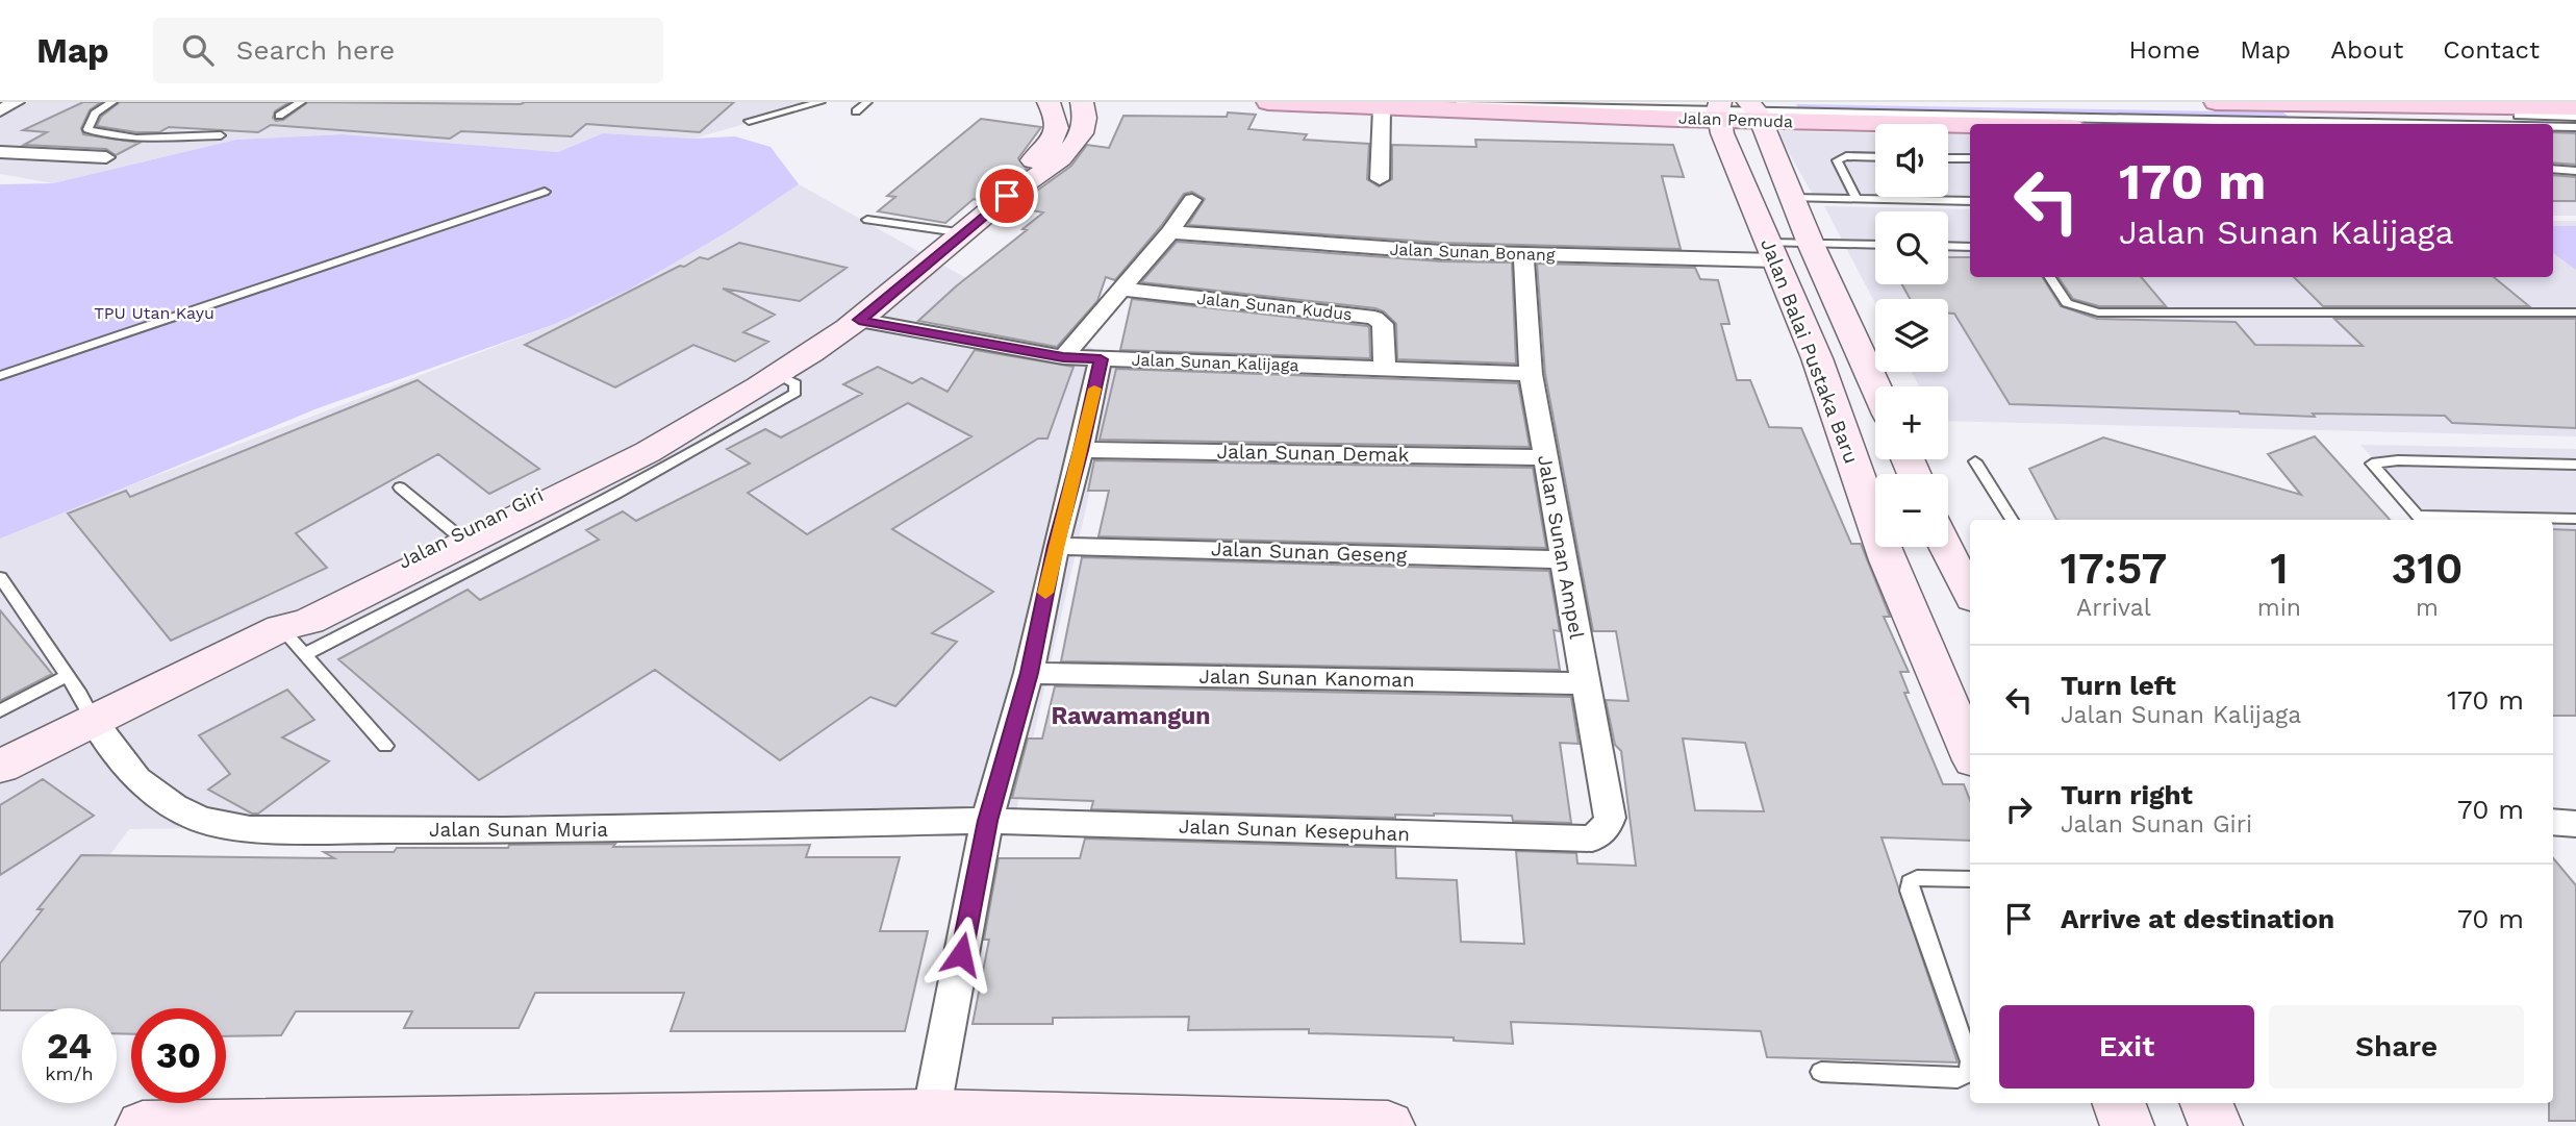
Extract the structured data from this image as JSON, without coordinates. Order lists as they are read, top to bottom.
{
  "streets": {
    "main road": ["Jalan Pemuda"],
    "street": [
      "Jalan Sunan Bonang",
      "Jalan Sunan Kudus",
      "Jalan Balai Pustaka Baru",
      "Jalan Sunan Kalijaga",
      "Jalan Sunan Demak",
      "Jalan Sunan Giri",
      "Jalan Sunan Ampel",
      "Jalan Sunan Geseng",
      "Jalan Sunan Kanoman",
      "Jalan Sunan Muria",
      "Jalan Sunan Kesepuhan"
    ]
  },
  "crossings": [
    ["Jalan Pemuda", "Jalan Balai Pustaka Baru"],
    ["Jalan Sunan Bonang", "Jalan Balai Pustaka Baru"],
    ["Jalan Sunan Bonang", "Jalan Sunan Ampel"],
    ["Jalan Sunan Kudus", "Jalan Sunan Kalijaga"],
    ["Jalan Sunan Kalijaga", "Jalan Sunan Giri"],
    ["Jalan Sunan Kalijaga", "Jalan Sunan Ampel"],
    ["Jalan Sunan Demak", "Jalan Sunan Ampel"],
    ["Jalan Sunan Giri", "Jalan Sunan Muria"],
    ["Jalan Sunan Ampel", "Jalan Sunan Geseng"],
    ["Jalan Sunan Ampel", "Jalan Sunan Kanoman"],
    ["Jalan Sunan Ampel", "Jalan Sunan Kesepuhan"],
    ["Jalan Sunan Muria", "Jalan Sunan Kesepuhan"]
  ],
  "districts": ["Rawamangun"],
  "parks": ["TPU Utan Kayu"],
  "page": {
    "header": "Map",
    "search": "Search here",
    "nav": [
      "Home",
      "Map",
      "About",
      "Contact"
    ],
    "map_buttons": ["+", "−"],
    "turn": ["170 m", "Jalan Sunan Kalijaga"],
    "eta": [
      "17:57",
      "Arrival",
      "1",
      "min",
      "310",
      "m"
    ],
    "list": [
      {
        "name": "Turn left",
        "note": "Jalan Sunan Kalijaga",
        "value": "170 m"
      },
      {
        "name": "Turn right",
        "note": "Jalan Sunan Giri",
        "value": "70 m"
      },
      {
        "name": "Arrive at destination",
        "value": "70 m"
      }
    ],
    "buttons": ["Exit", "Share"],
    "speed": "24 km/h",
    "limit": "30"
  }
}
